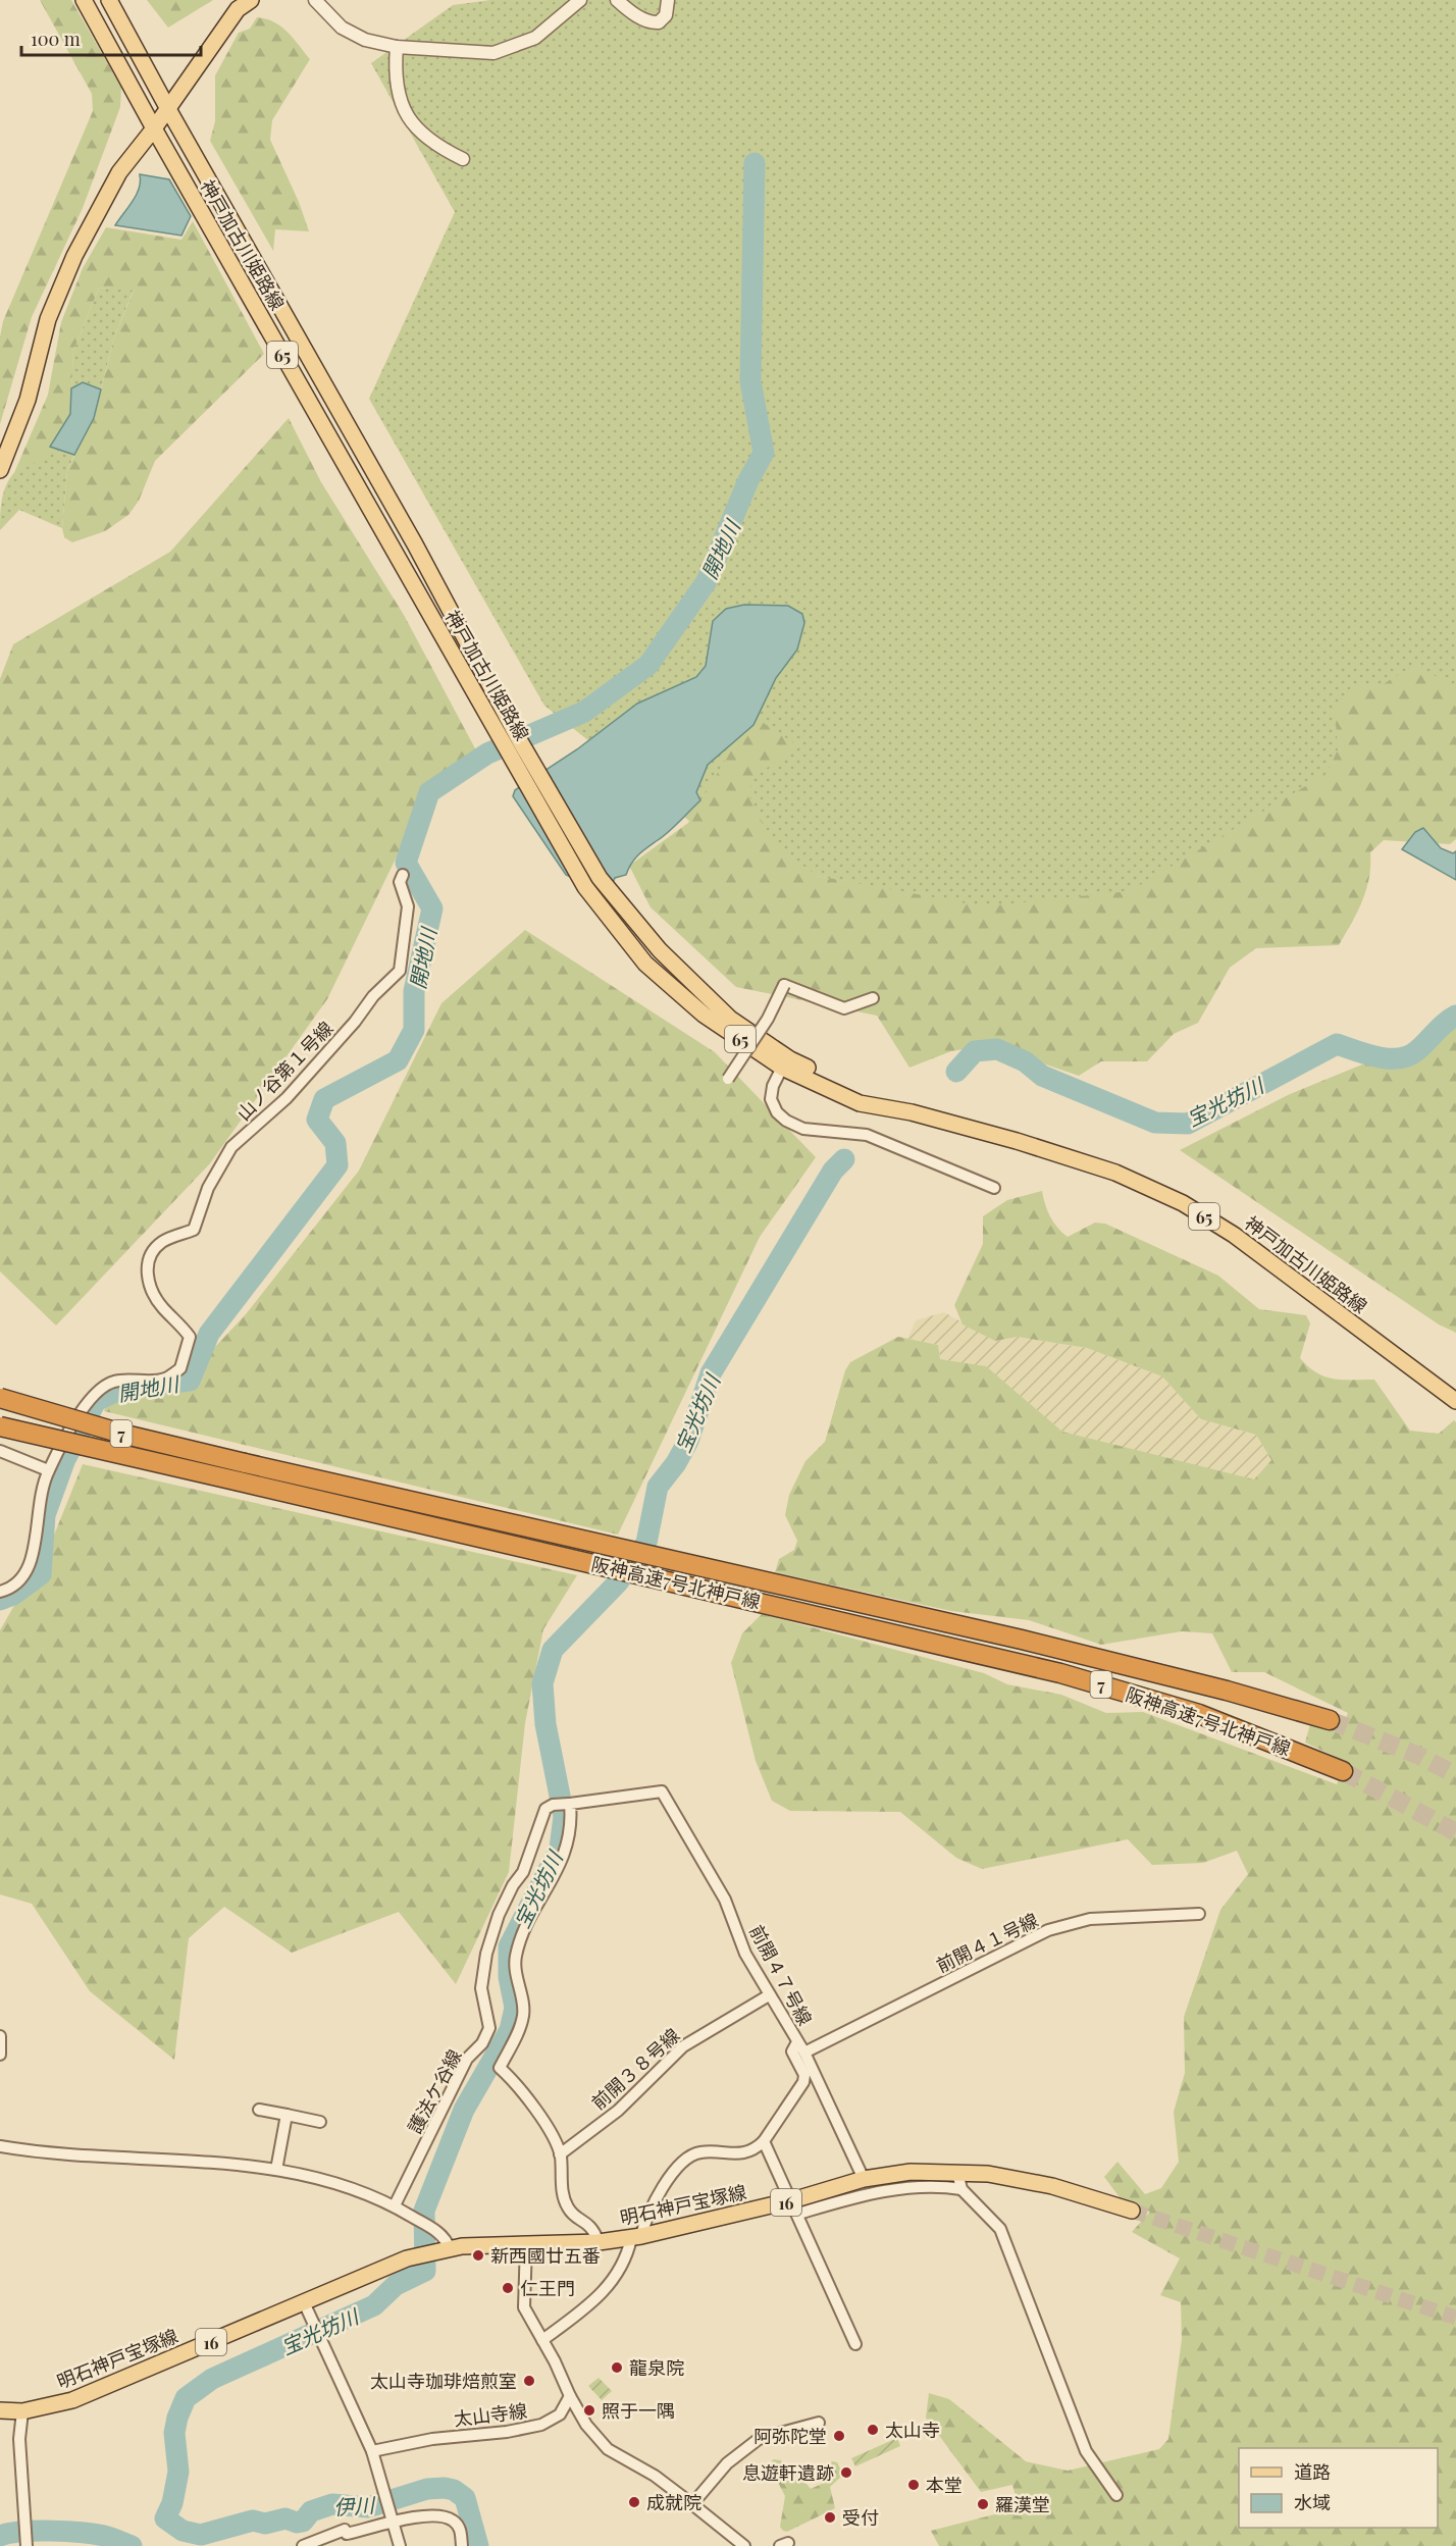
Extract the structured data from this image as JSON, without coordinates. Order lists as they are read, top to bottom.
{
  "streets": {
    "highway": ["7", "阪神高速7号北神戸線"],
    "main road": [
      "神戸加古川姫路線",
      "65",
      "16",
      "明石神戸宝塚線"
    ],
    "street": [
      "山ノ谷第１号線",
      "前開４１号線",
      "前開４７号線",
      "前開３８号線",
      "護法ケ谷線",
      "太山寺線"
    ]
  },
  "crossings": [
    ["前開４１号線", "前開４７号線"],
    ["前開４７号線", "前開３８号線"],
    ["前開４７号線", "明石神戸宝塚線"]
  ],
  "water": ["開地川", "宝光坊川", "伊川"],
  "places": [
    "新西國廿五番",
    "仁王門",
    "龍泉院",
    "太山寺珈琲焙煎室",
    "照于一隅",
    "太山寺",
    "阿弥陀堂",
    "息遊軒遺跡",
    "本堂",
    "成就院",
    "羅漢堂",
    "受付"
  ],
  "legend": ["道路", "水域"],
  "scale_bar": "100 m"
}
